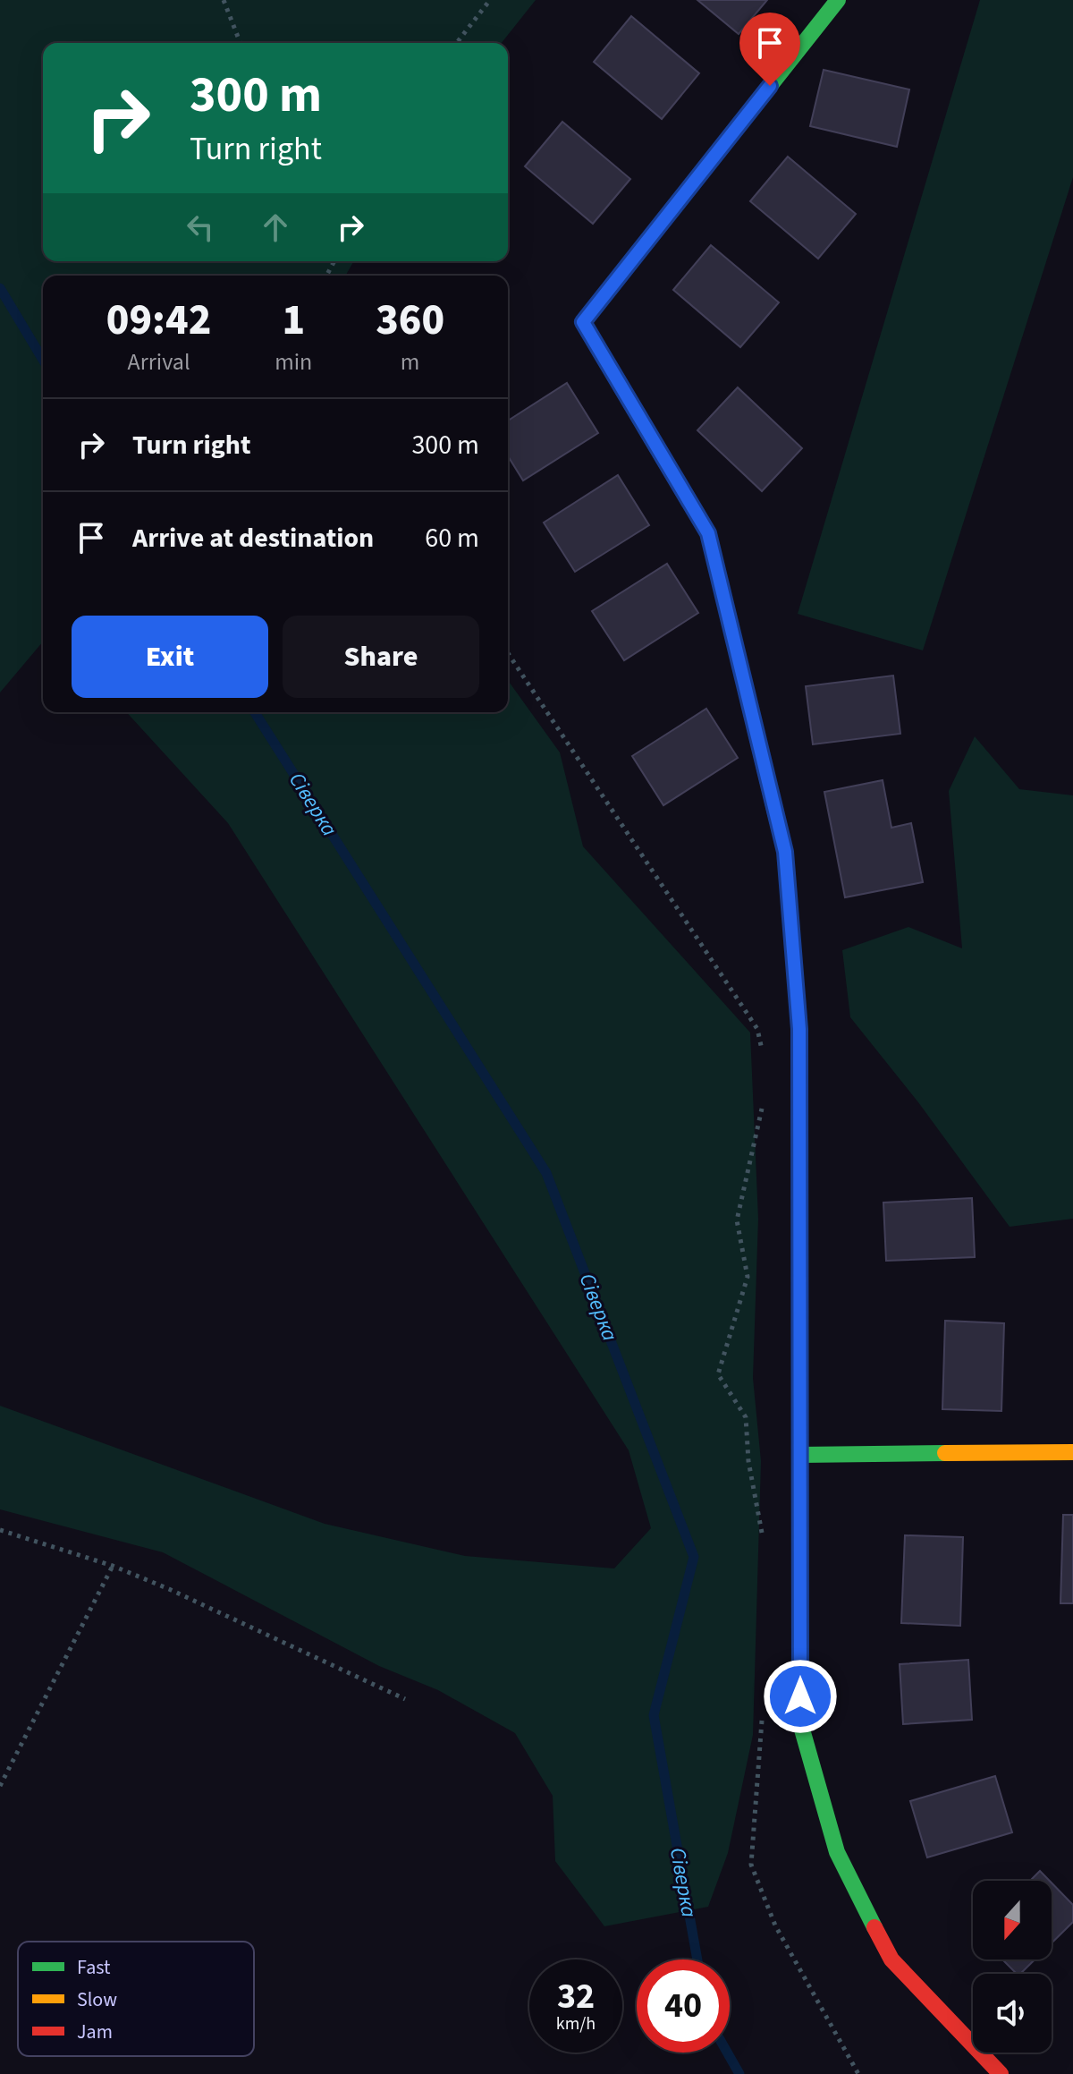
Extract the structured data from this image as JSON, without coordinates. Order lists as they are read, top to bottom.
{
  "water": ["Сіверка"],
  "legend": ["Fast", "Slow", "Jam"],
  "north": "bottom",
  "page": {
    "turn": ["300 m", "Turn right"],
    "eta": [
      "09:42",
      "Arrival",
      "1",
      "min",
      "360",
      "m"
    ],
    "list": [
      {
        "name": "Turn right",
        "value": "300 m"
      },
      {
        "name": "Arrive at destination",
        "value": "60 m"
      }
    ],
    "buttons": ["Exit", "Share"],
    "speed": "32 km/h",
    "limit": "40"
  }
}
